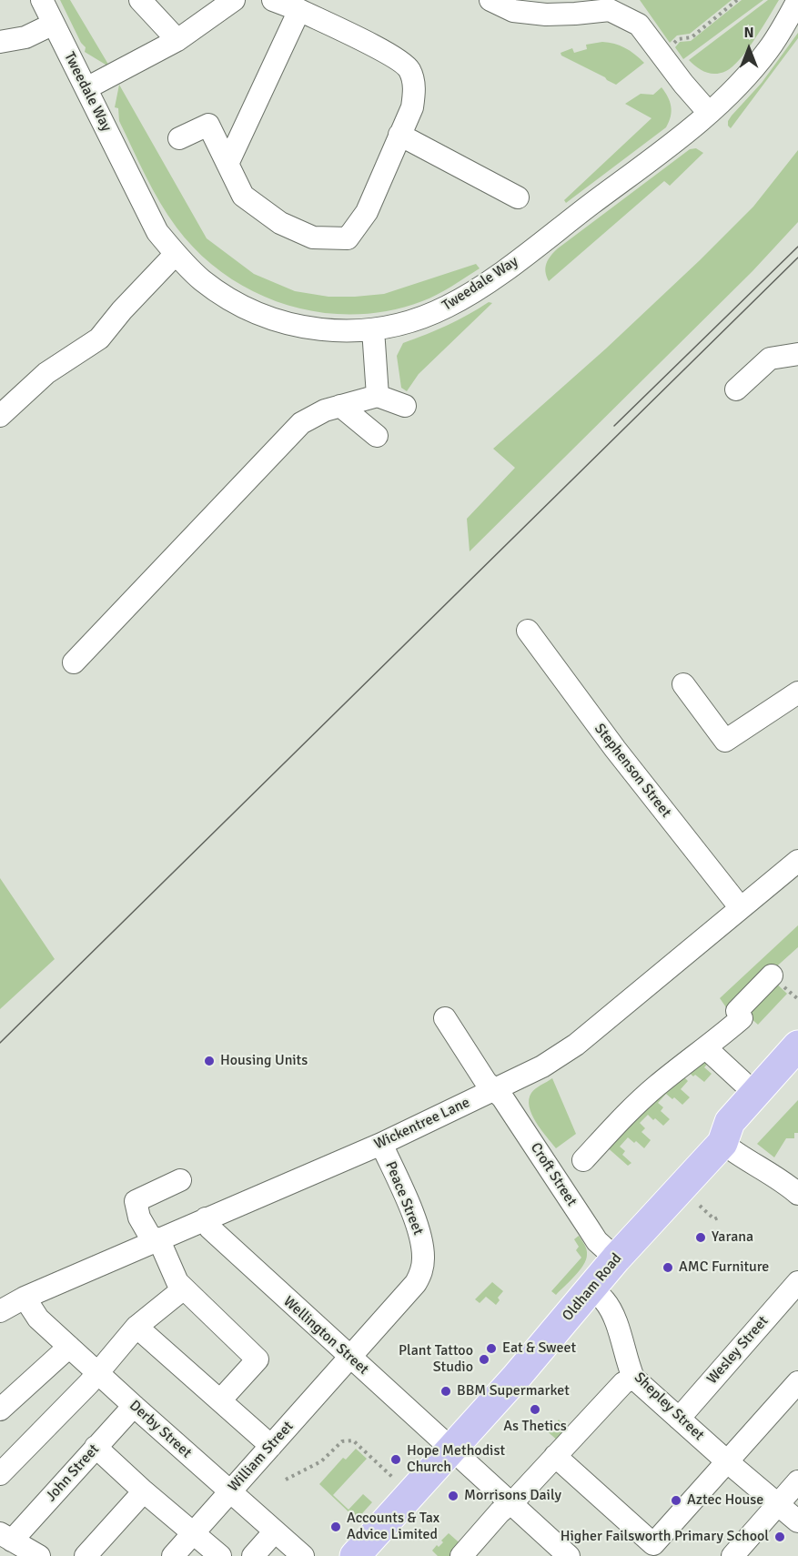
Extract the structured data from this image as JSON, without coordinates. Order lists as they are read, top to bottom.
{
  "streets": {
    "highway": ["Oldham Road"],
    "street": [
      "Tweedale Way",
      "Stephenson Street",
      "Wickentree Lane",
      "Croft Street",
      "Peace Street",
      "Wellington Street",
      "Wesley Street",
      "Shepley Street",
      "Derby Street",
      "William Street",
      "John Street"
    ]
  },
  "crossings": [
    ["Stephenson Street", "Wickentree Lane"],
    ["Wickentree Lane", "Croft Street"],
    ["Wickentree Lane", "Peace Street"],
    ["Wickentree Lane", "Wellington Street"],
    ["Wickentree Lane", "Derby Street"],
    ["Croft Street", "Oldham Road"],
    ["Peace Street", "Wellington Street"],
    ["Peace Street", "William Street"],
    ["Oldham Road", "Wellington Street"],
    ["Oldham Road", "Shepley Street"],
    ["Wellington Street", "William Street"],
    ["Wesley Street", "Shepley Street"],
    ["Derby Street", "William Street"],
    ["Derby Street", "John Street"]
  ],
  "places": [
    "Housing Units",
    "Yarana",
    "AMC Furniture",
    "Eat & Sweet",
    "Plant Tattoo Studio",
    "BBM Supermarket",
    "As Thetics",
    "Hope Methodist Church",
    "Morrisons Daily",
    "Aztec House",
    "Accounts & Tax Advice Limited",
    "Higher Failsworth Primary School"
  ],
  "north": "top"
}
